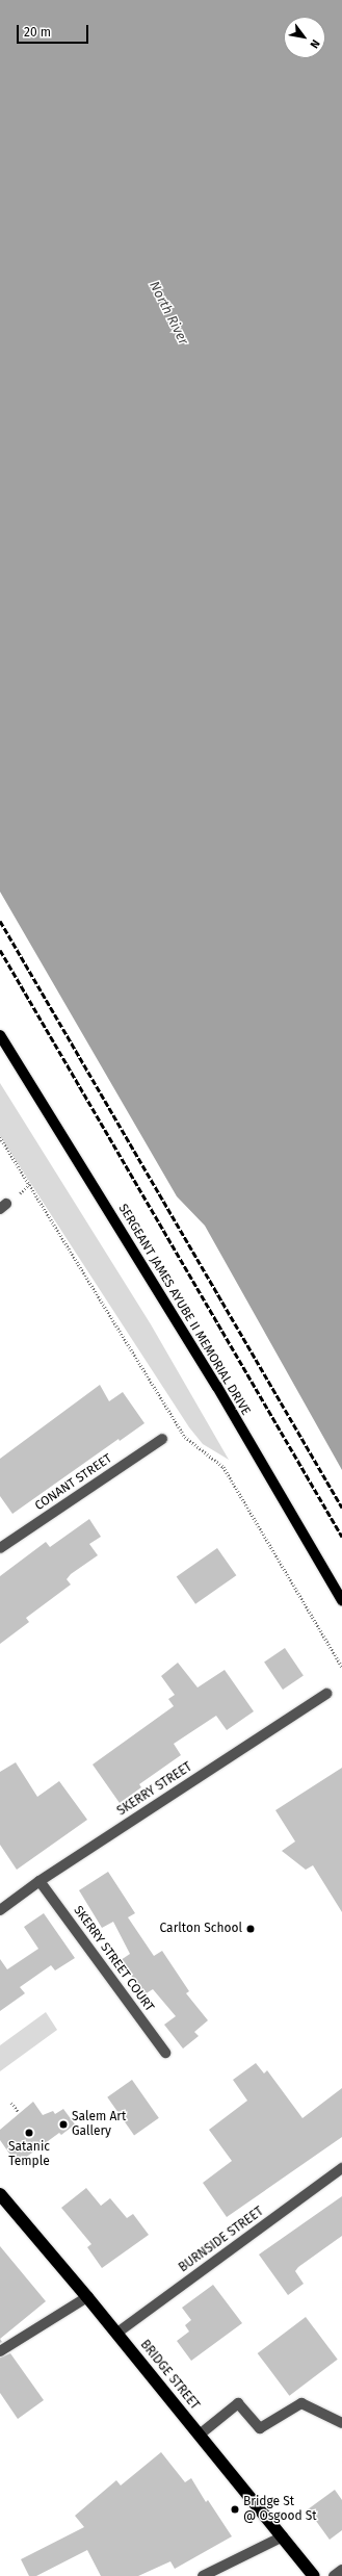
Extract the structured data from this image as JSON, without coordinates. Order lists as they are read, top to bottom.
{
  "streets": {
    "highway": ["BRIDGE STREET"],
    "main road": ["SERGEANT JAMES AYUBE II MEMORIAL DRIVE"],
    "street": [
      "CONANT STREET",
      "SKERRY STREET",
      "SKERRY STREET COURT",
      "BURNSIDE STREET"
    ]
  },
  "crossings": [
    ["SKERRY STREET", "SKERRY STREET COURT"],
    ["BURNSIDE STREET", "BRIDGE STREET"]
  ],
  "water": ["North River"],
  "places": [
    "Carlton School",
    "Salem Art Gallery",
    "Satanic Temple",
    "Bridge St @ Osgood St"
  ],
  "scale_bar": "20 m",
  "north": "bottom right"
}
